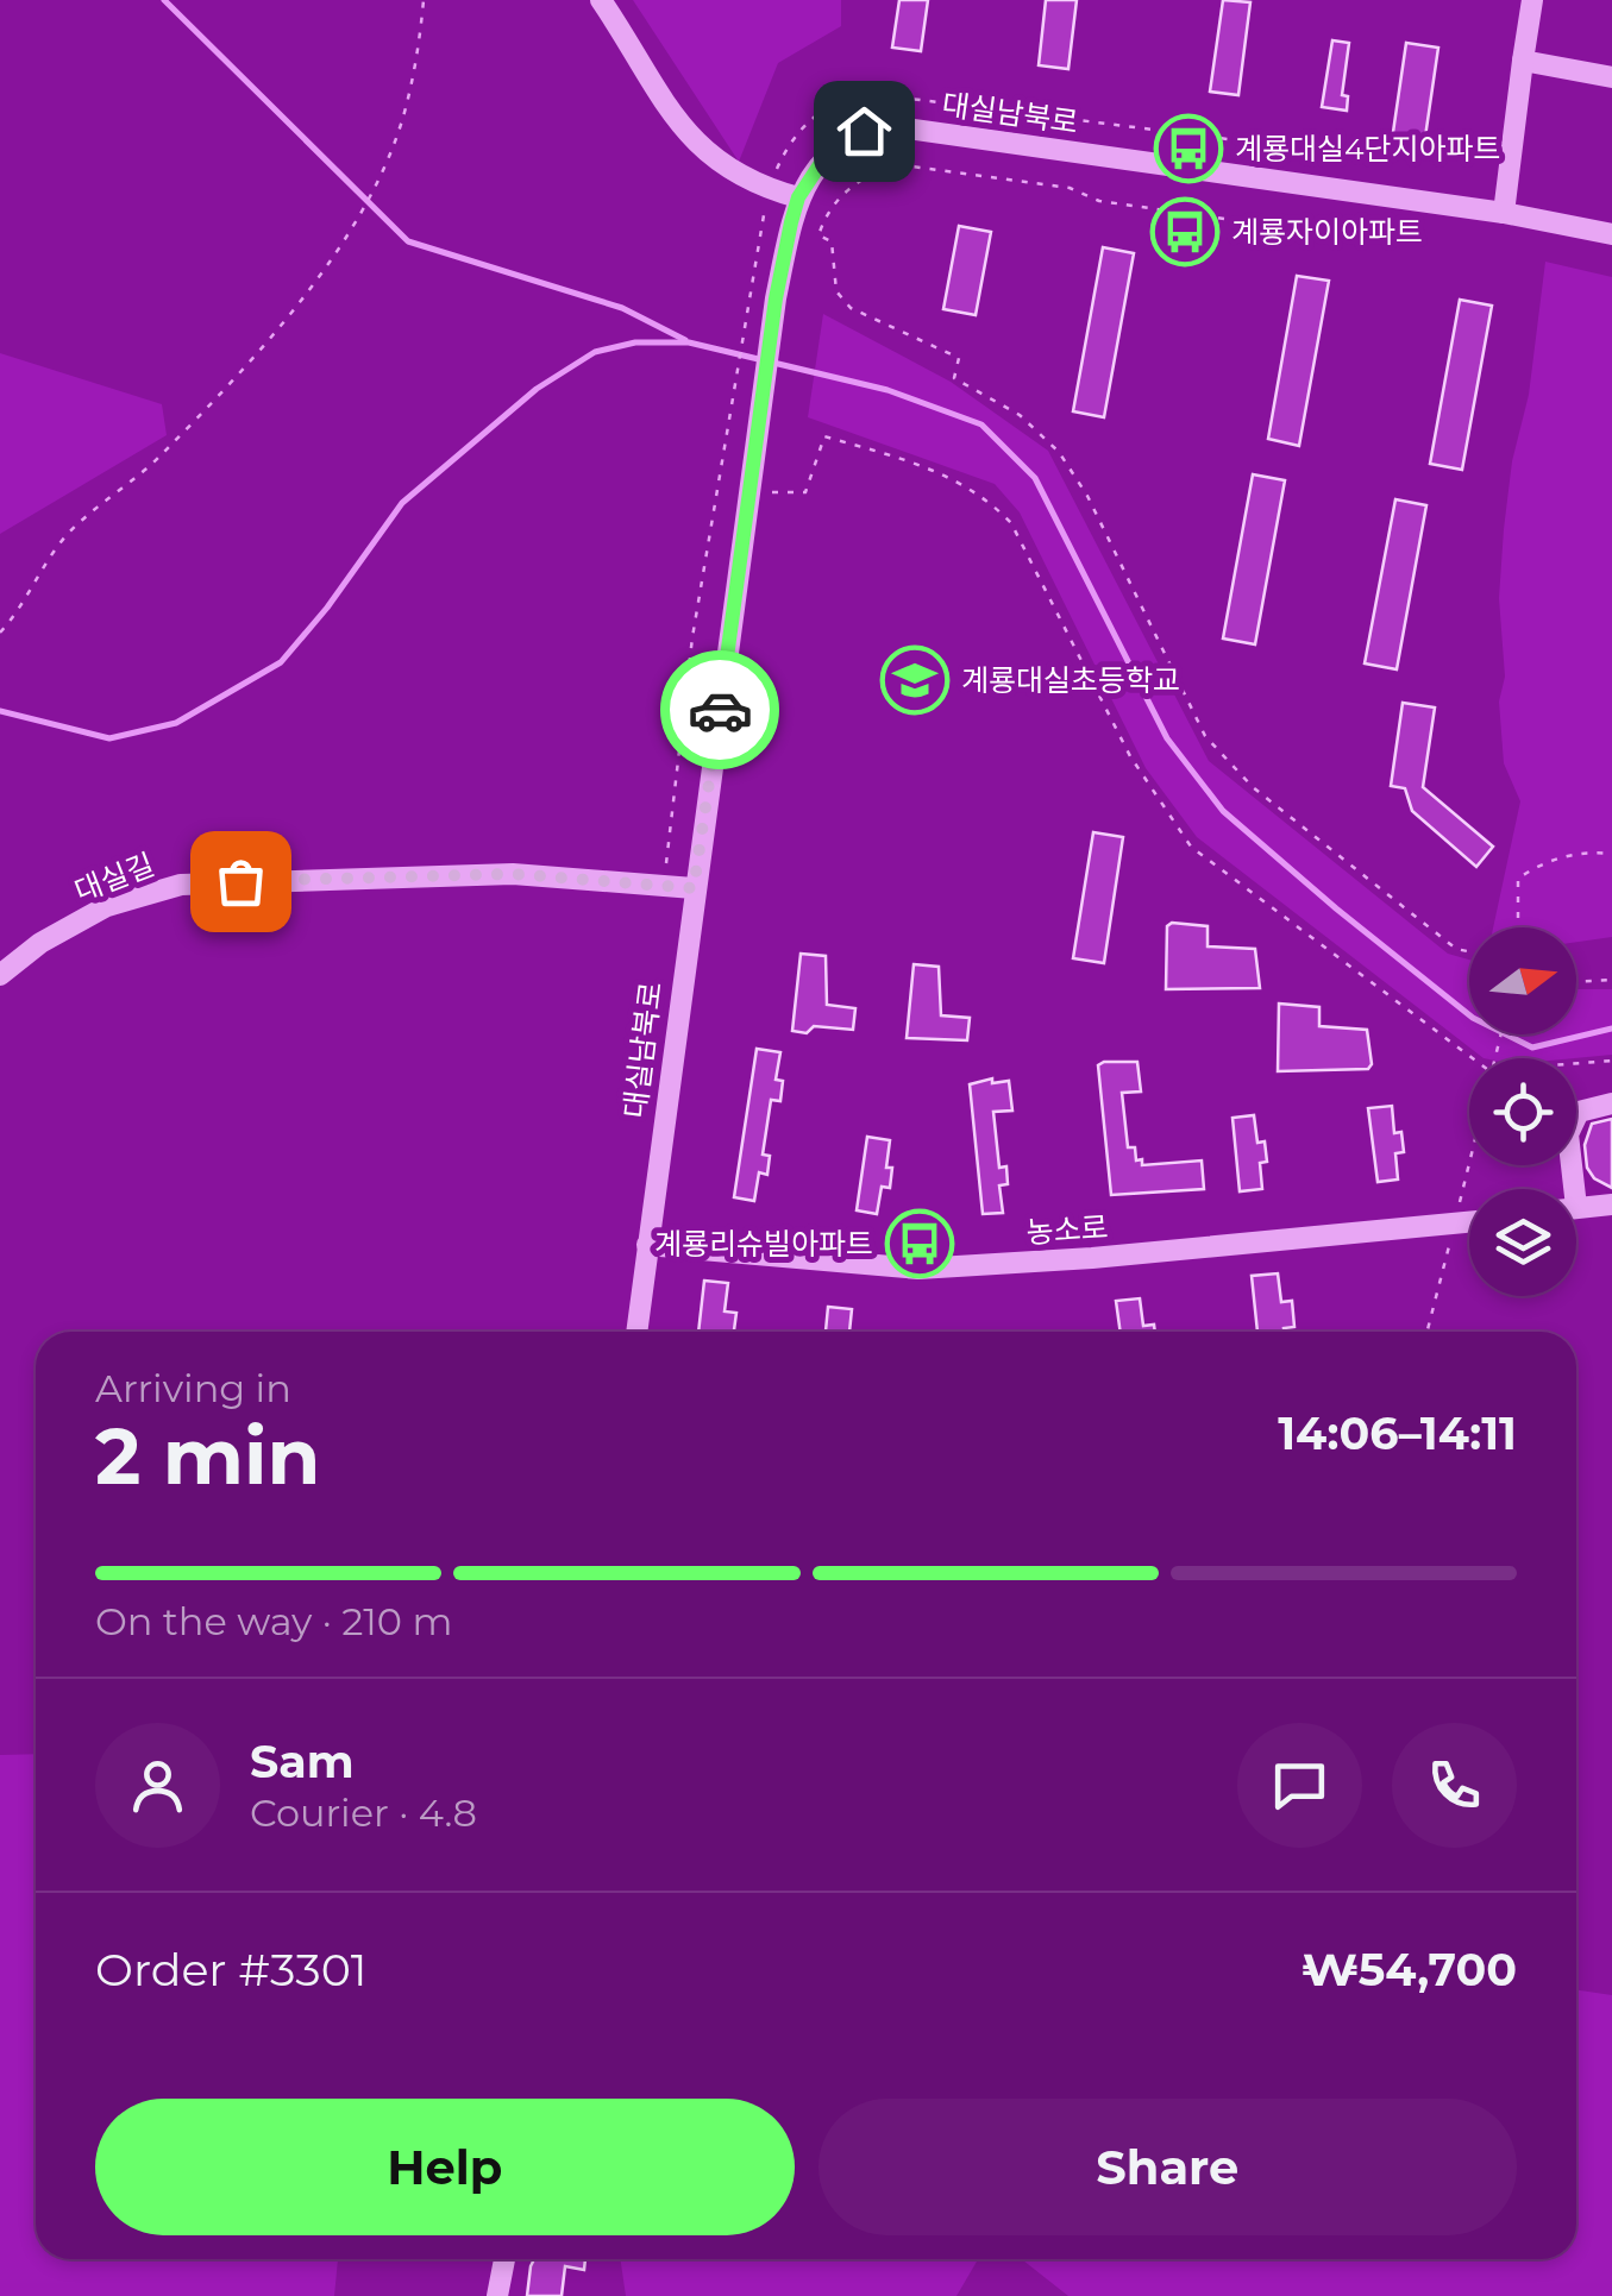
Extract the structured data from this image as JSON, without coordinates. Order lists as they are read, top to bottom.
{
  "streets": {
    "street": ["대실남북로", "대실길", "농소로"]
  },
  "crossings": [
    ["대실남북로", "대실길"],
    ["대실남북로", "농소로"]
  ],
  "places": {
    "bus stop": ["계룡대실4단지아파트", "계룡자이아파트", "계룡리슈빌아파트"],
    "school or university": ["계룡대실초등학교"]
  },
  "north": "right",
  "page": {
    "heading": ["2 min", "Arriving in", "14:06–14:11"],
    "panel": [
      "Sam",
      "Courier · 4.8",
      "Order #3301",
      "₩54,700"
    ],
    "bar": "On the way · 210 m",
    "buttons": ["Help", "Share"]
  }
}
